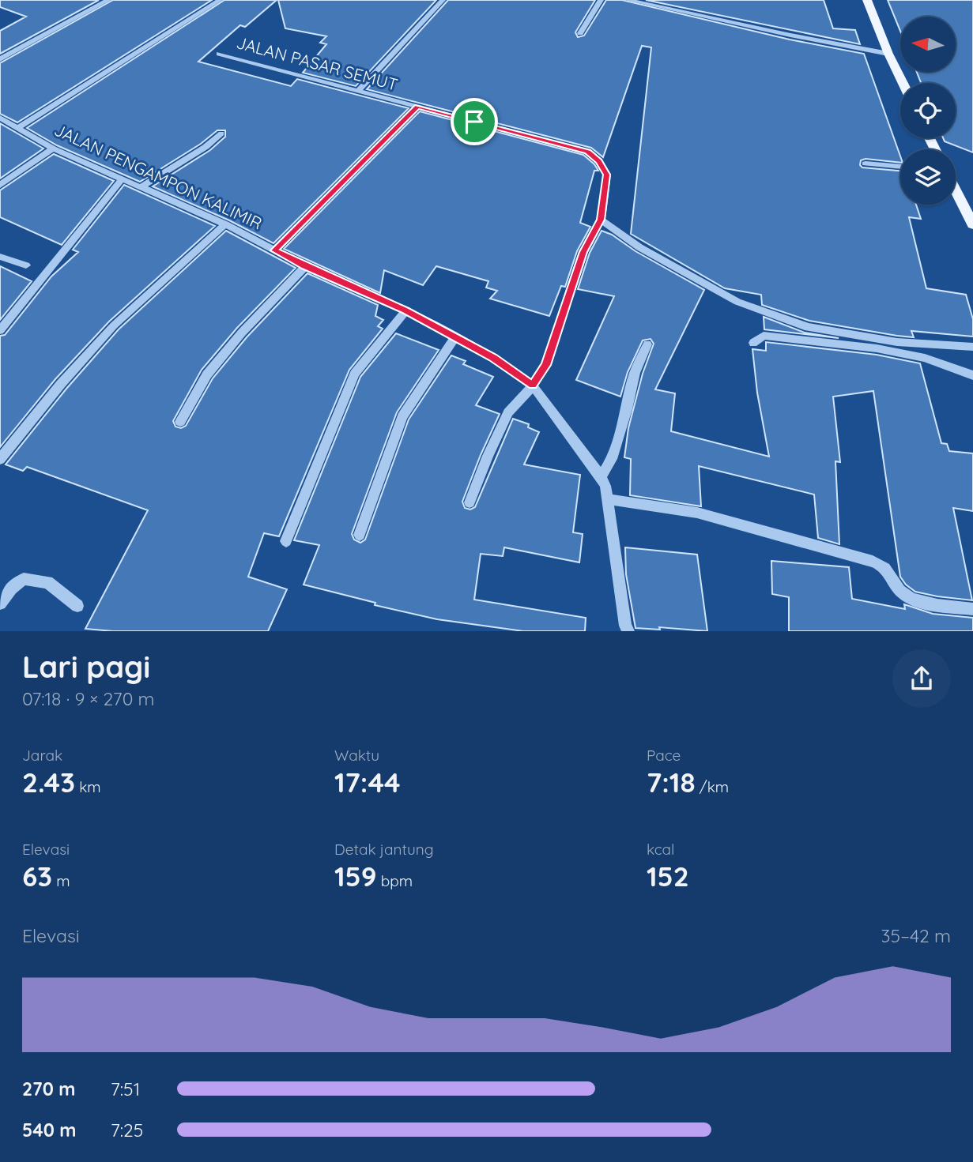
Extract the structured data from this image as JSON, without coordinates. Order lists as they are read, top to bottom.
{
  "streets": {
    "street": ["JALAN PASAR SEMUT", "JALAN PENGAMPON KALIMIR"]
  },
  "north": "left",
  "page": {
    "heading": ["Lari pagi", "07:18 · 9 × 270 m"],
    "stats": [
      ["Jarak", "2.43 km"],
      ["Waktu", "17:44"],
      ["Pace", "7:18 /km"],
      ["Elevasi", "63 m"],
      ["Detak jantung", "159 bpm"],
      ["kcal", "152"]
    ],
    "chart": ["Elevasi", "35–42 m"],
    "list": [
      {
        "name": "270 m",
        "note": "7:51"
      },
      {
        "name": "540 m",
        "note": "7:25"
      }
    ]
  }
}
